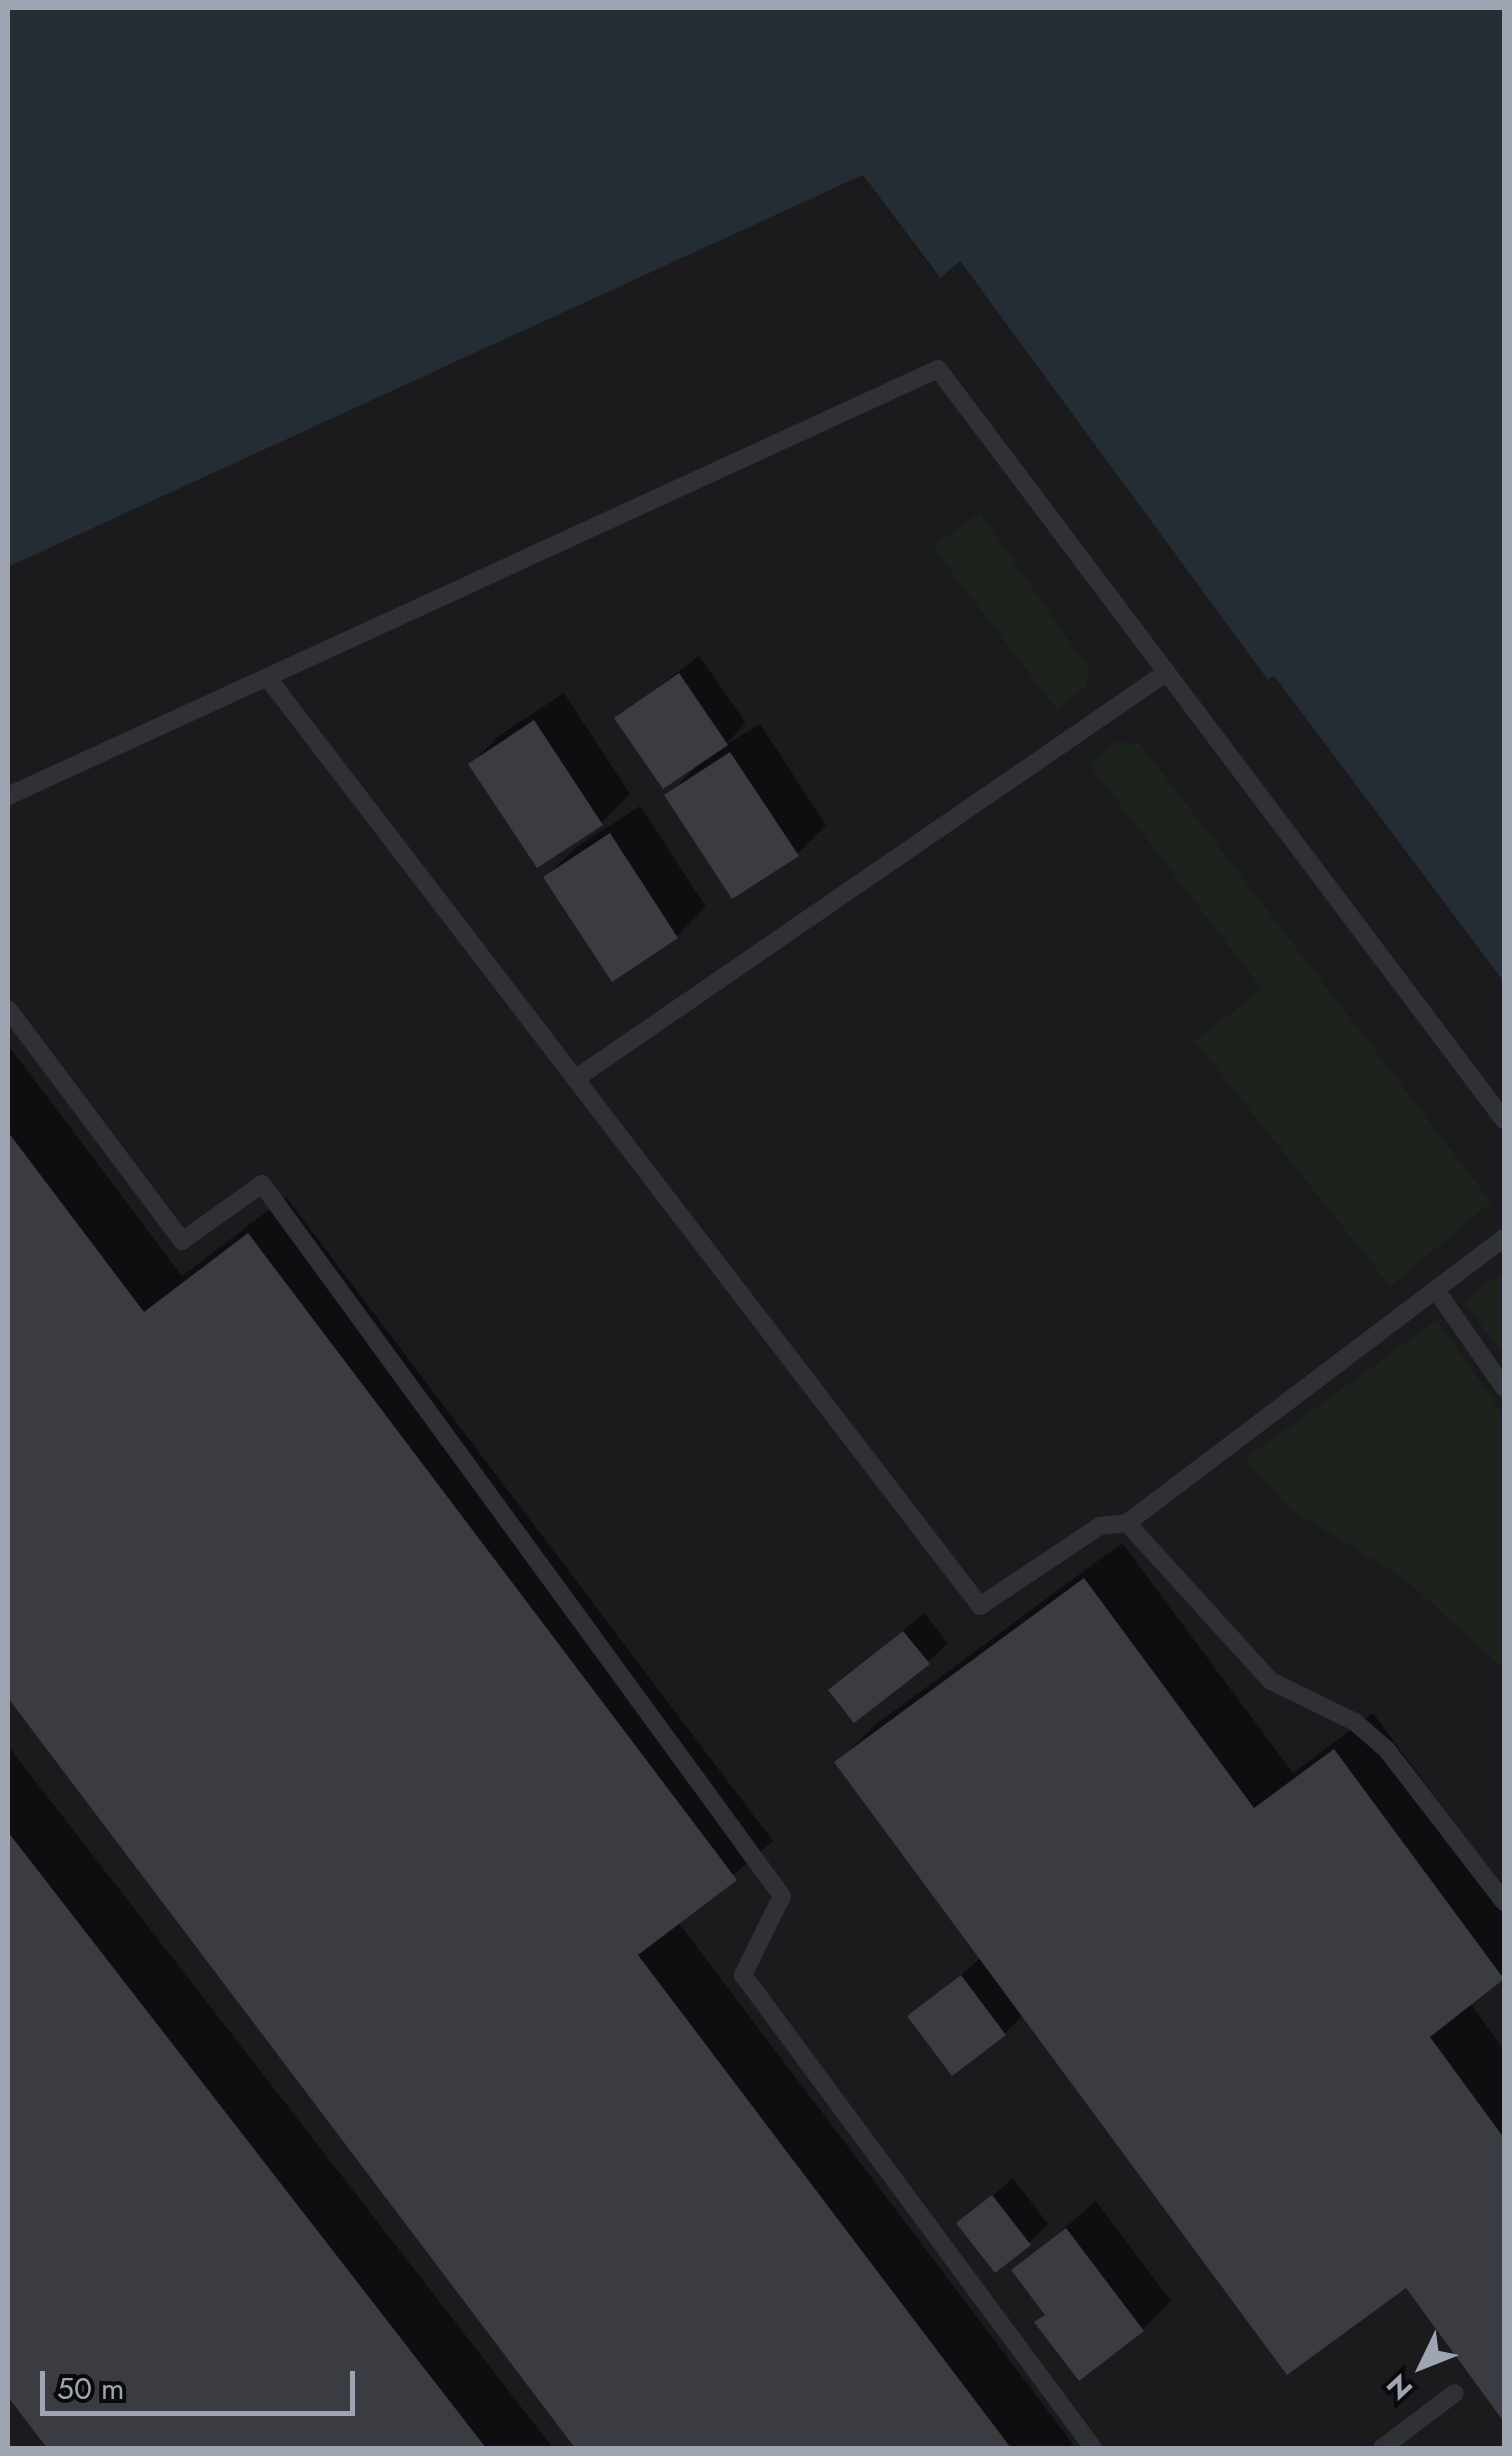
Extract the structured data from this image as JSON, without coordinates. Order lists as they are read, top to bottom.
{
  "scale_bar": "50 m",
  "north": "bottom left"
}
